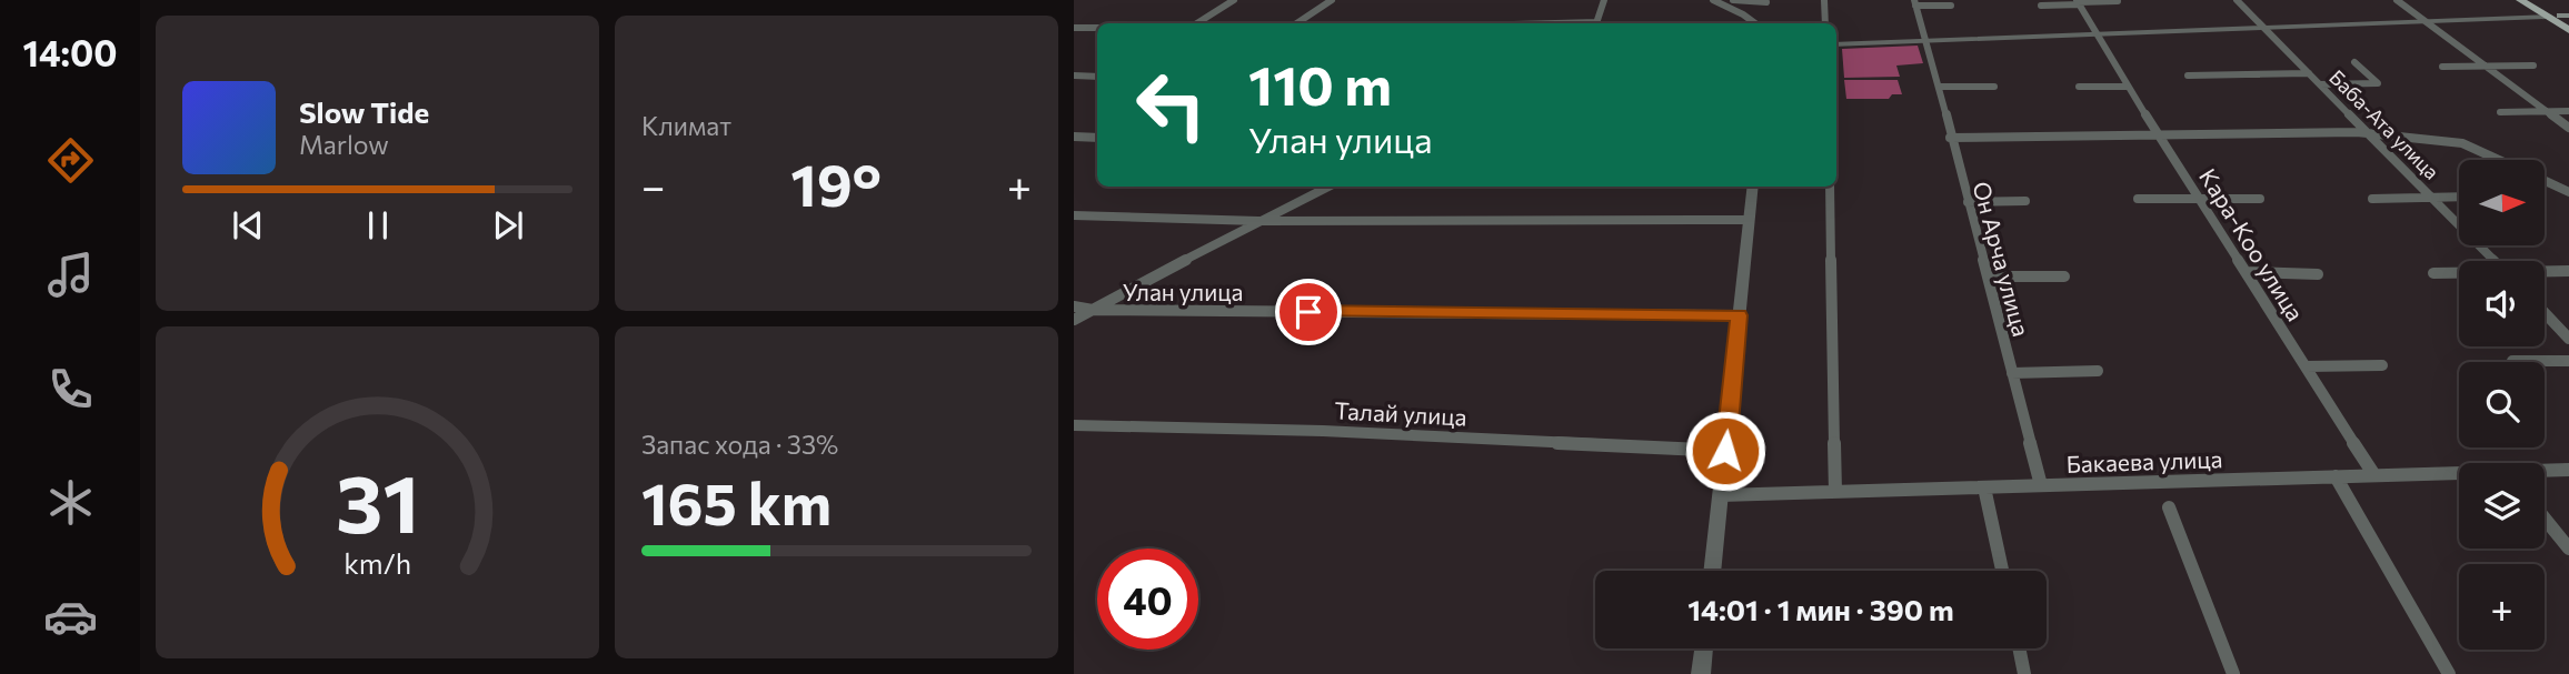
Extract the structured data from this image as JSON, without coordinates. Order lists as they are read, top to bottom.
{
  "streets": {
    "street": [
      "Баба-Ата улица",
      "Кара-Коо улица",
      "Он Арча улица",
      "Улан улица",
      "Талай улица",
      "Бакаева улица"
    ]
  },
  "crossings": [
    ["Кара-Коо улица", "Бакаева улица"],
    ["Он Арча улица", "Бакаева улица"]
  ],
  "north": "right",
  "page": {
    "tabs": "14:00",
    "tile": [
      "Климат",
      ["Запас хода · 33%", "165 km"]
    ],
    "turn": ["110 m", "Улан улица"],
    "song": ["Slow Tide", "Marlow"],
    "heat": ["−", "19°", "+"],
    "map_buttons": "+",
    "limit": "40",
    "trip": "14:01 · 1 мин · 390 m",
    "gauge": ["31", "km/h"]
  }
}
